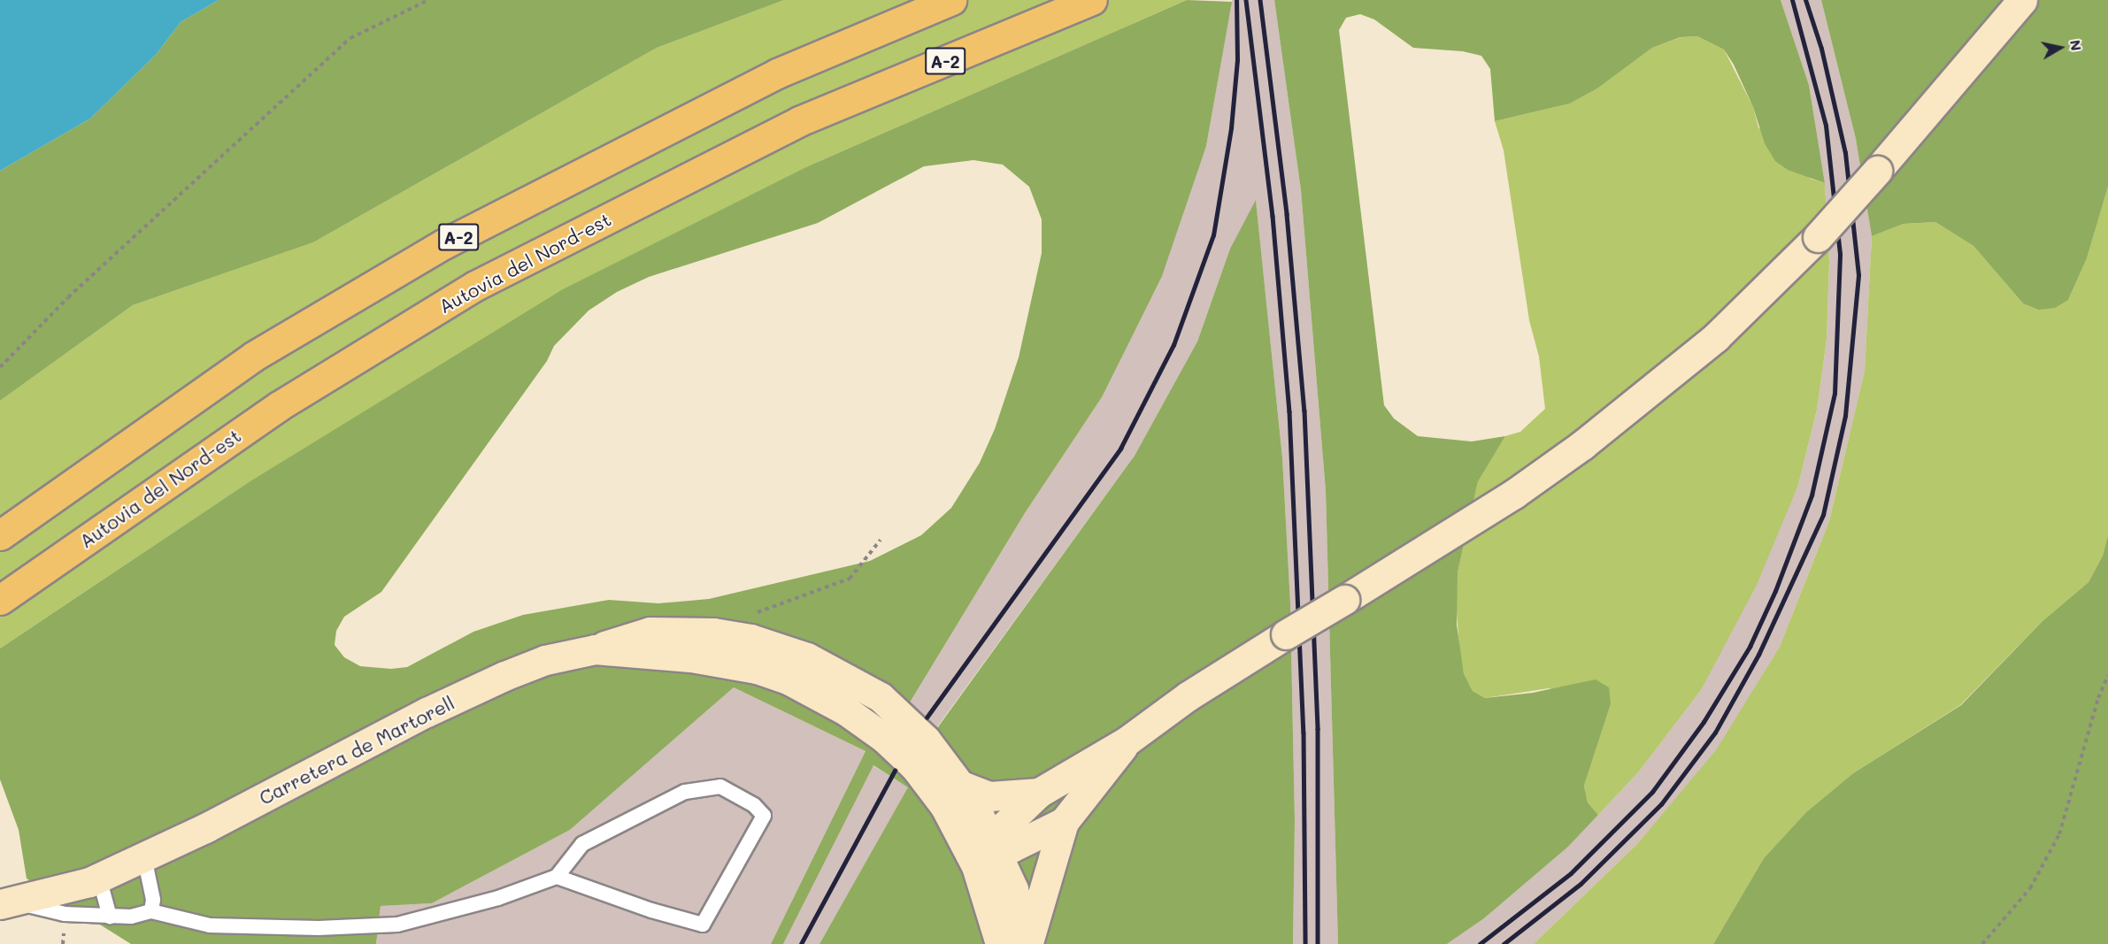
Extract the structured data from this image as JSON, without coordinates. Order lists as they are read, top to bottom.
{
  "streets": {
    "highway": ["A-2", "Autovia del Nord-est"],
    "main road": ["Carretera de Martorell"]
  },
  "north": "right"
}
